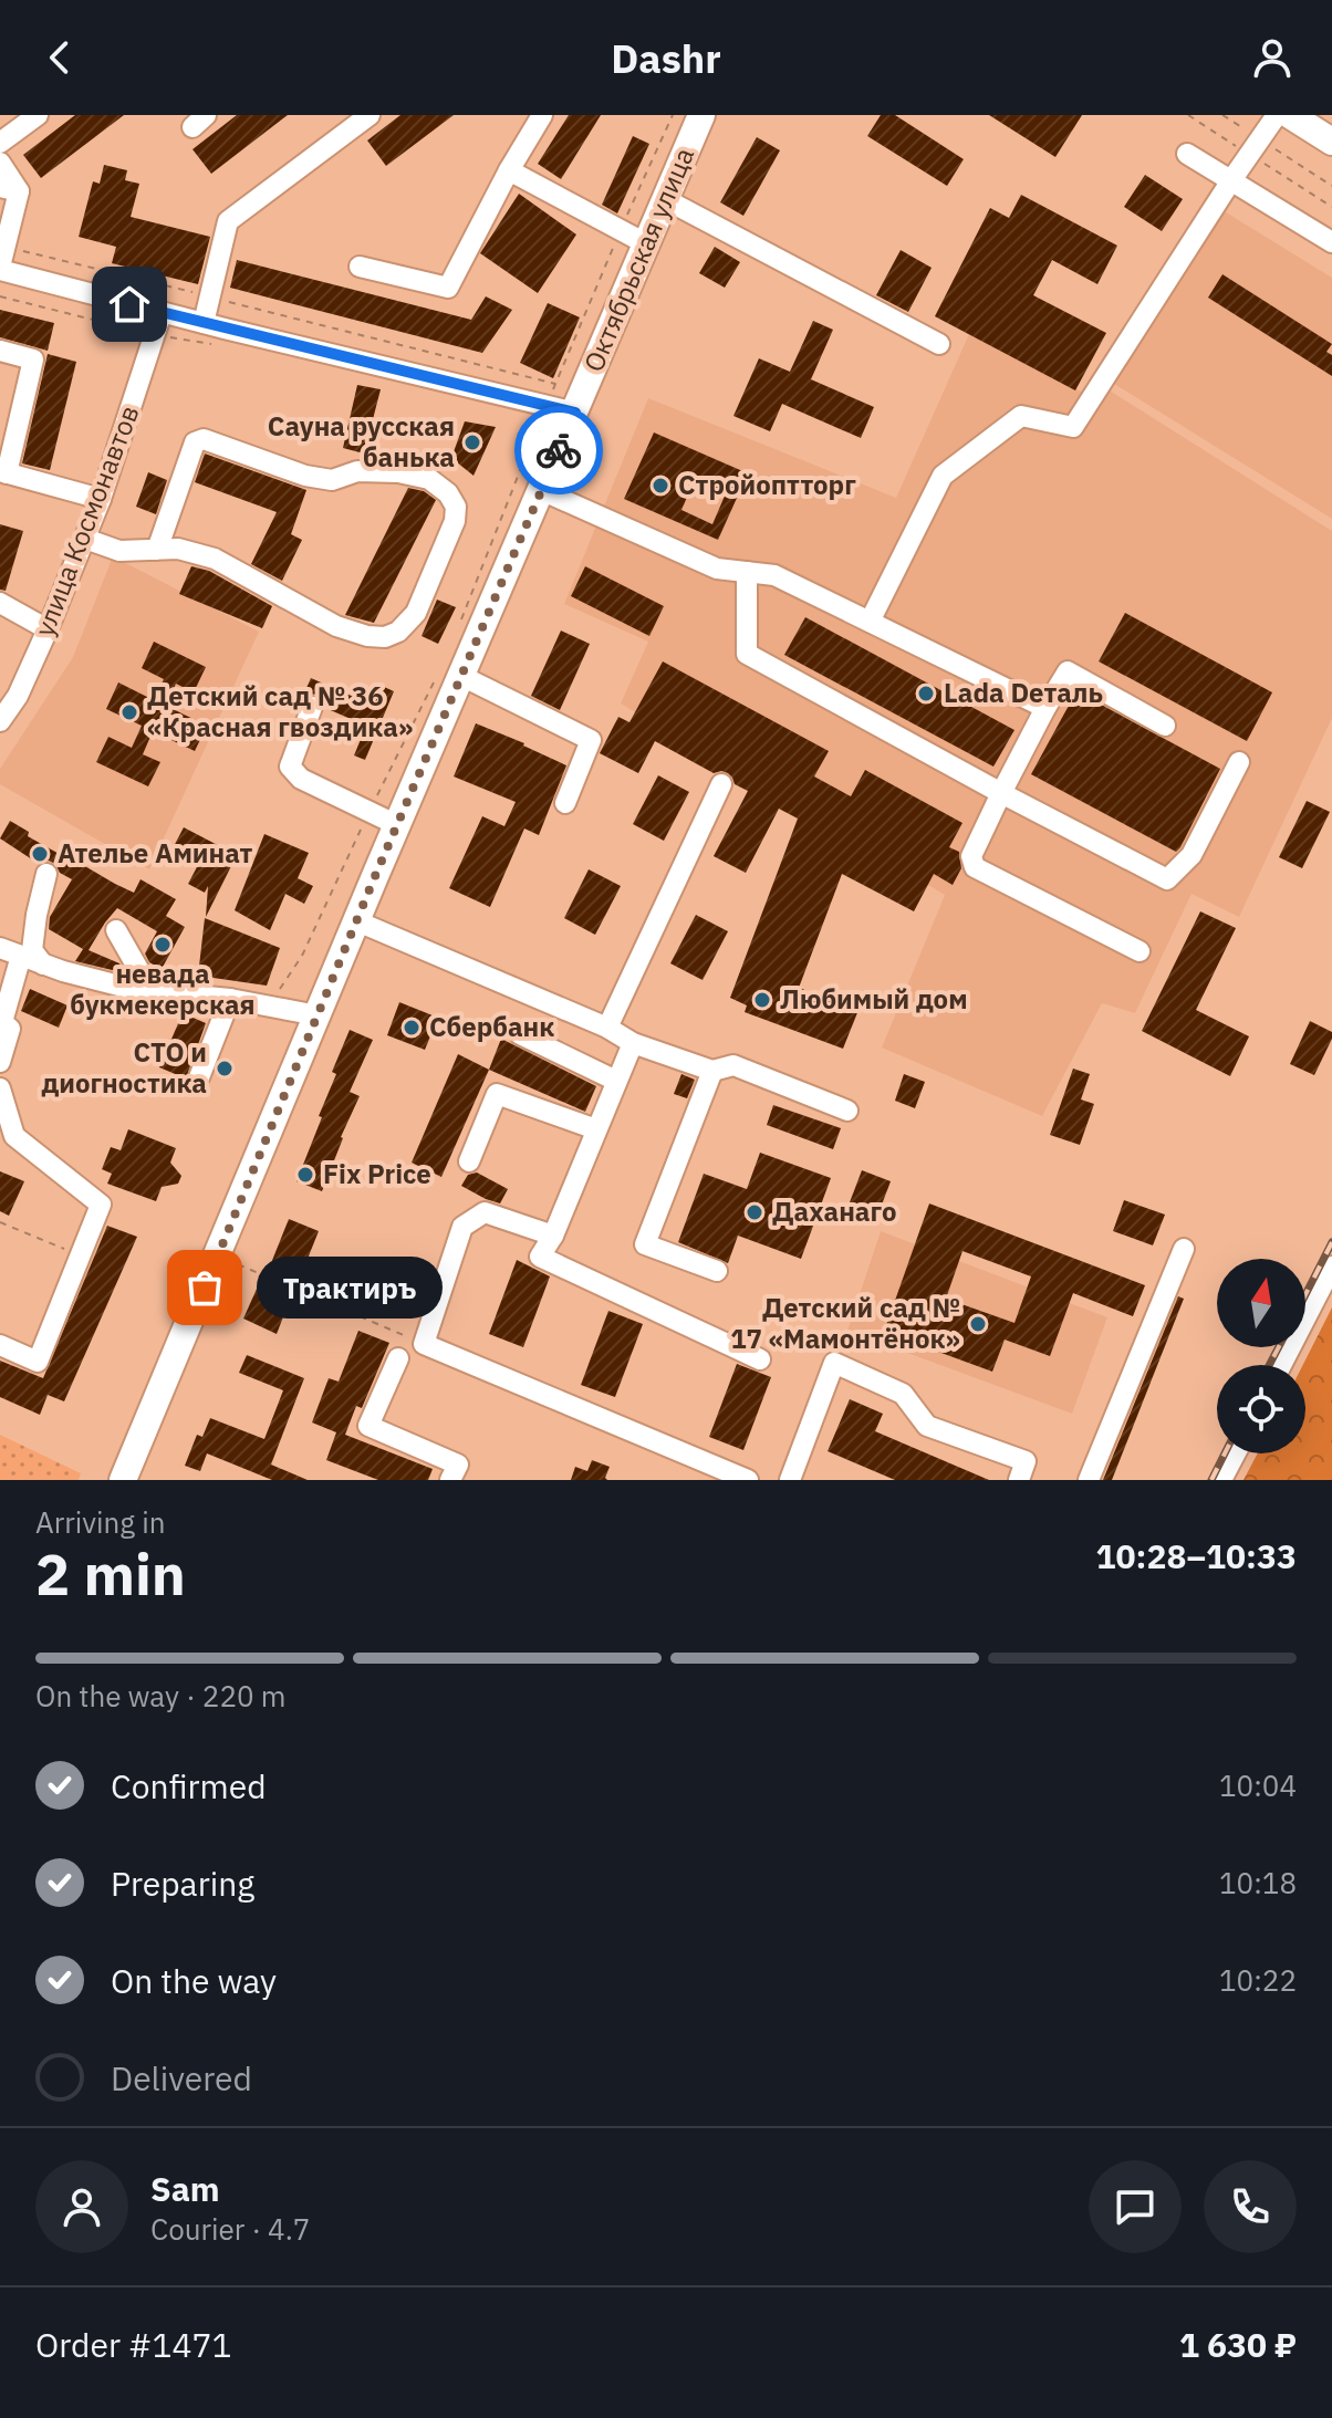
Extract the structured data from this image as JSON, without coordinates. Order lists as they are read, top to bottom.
{
  "streets": {
    "main road": ["Октябрьская улица"],
    "street": ["улица Космонавтов"]
  },
  "places": [
    "Сауна русская банька",
    "Стройоптторг",
    "Lada Dеталь",
    "Детский сад № 36 «Красная гвоздика»",
    "Ателье Аминат",
    "невада букмекерская",
    "Любимый дом",
    "Сбербанк",
    "СТО и диогностика",
    "Fix Price",
    "Даханаго",
    "Трактиръ",
    "Детский сад № 17 «Мамонтёнок»"
  ],
  "north": "top",
  "page": {
    "header": "Dashr",
    "bubble": "Трактиръ",
    "heading": ["2 min", "Arriving in", "10:28–10:33"],
    "panel": [
      "Sam",
      "Courier · 4.7",
      "Order #1471",
      "1 630 ₽"
    ],
    "bar": "On the way · 220 m",
    "list": [
      ["Confirmed", "10:04"],
      ["Preparing", "10:18"],
      ["On the way", "10:22"],
      "Delivered"
    ]
  }
}
